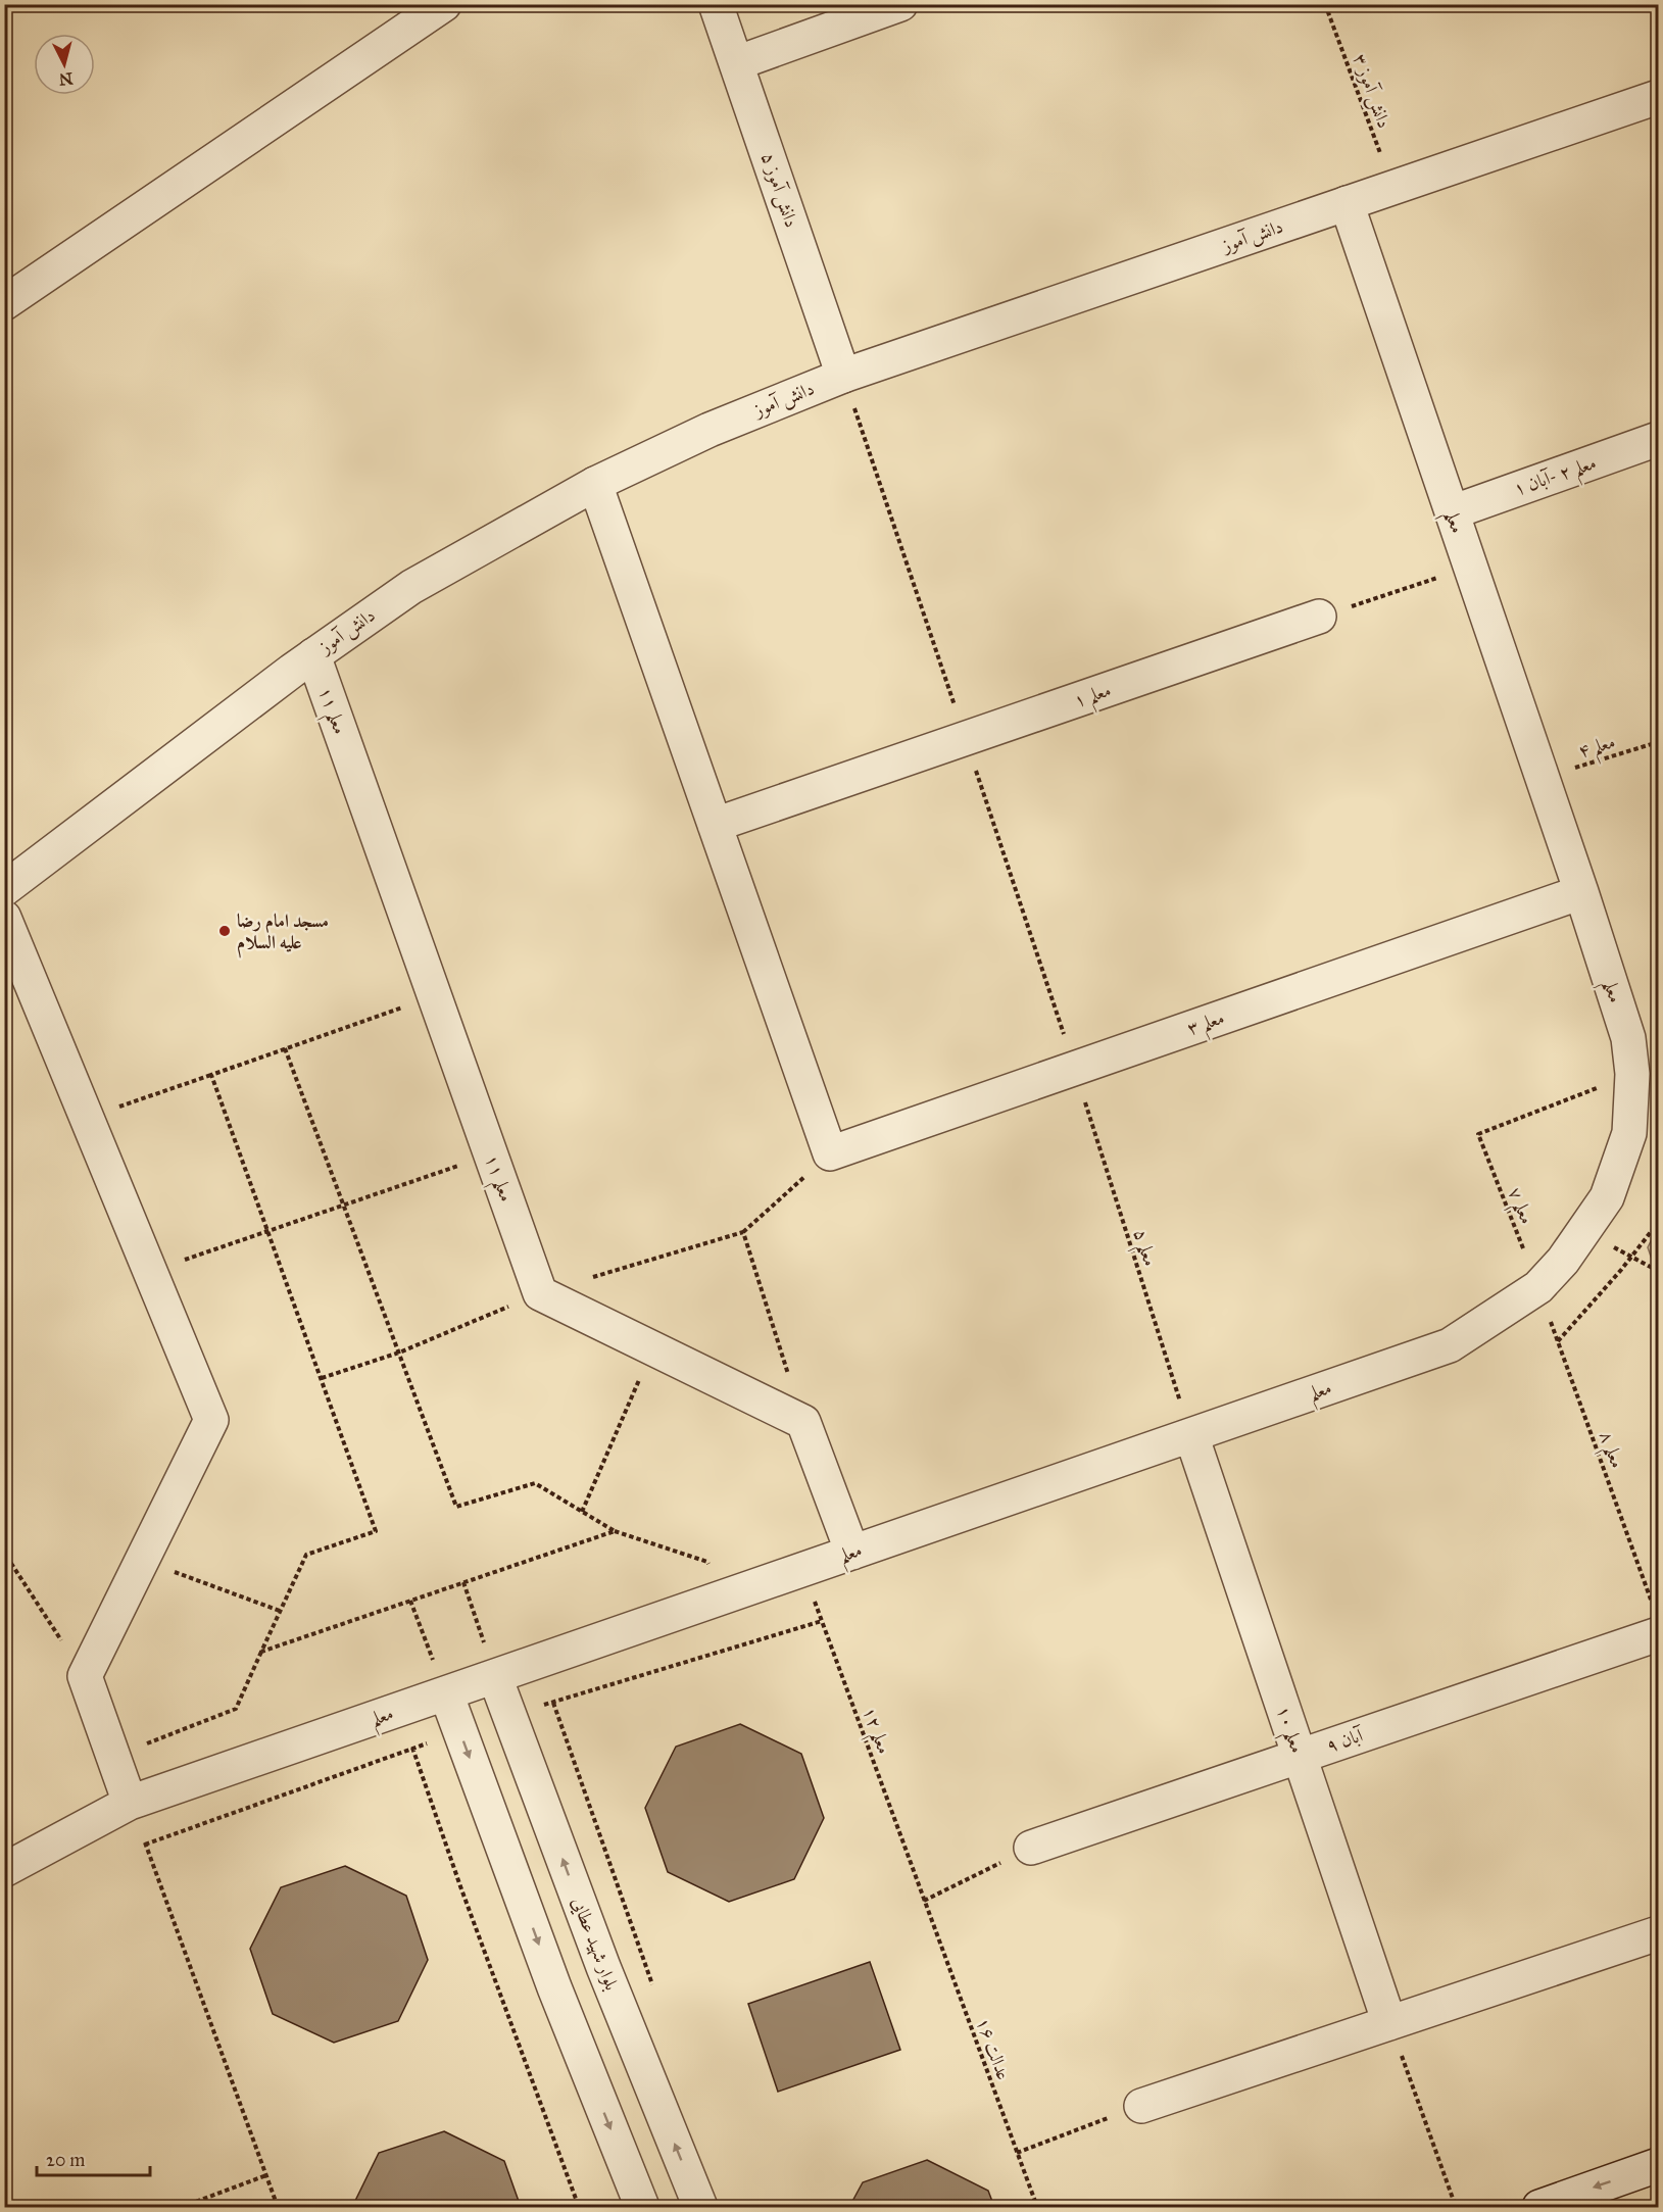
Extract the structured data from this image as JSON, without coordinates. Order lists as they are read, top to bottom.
{
  "streets": {
    "street": [
      "دانش آموز ۵",
      "دانش آموز",
      "معلم ۲ -آبان ۱",
      "معلم",
      "معلم ۱",
      "معلم ۱۱",
      "معلم ۳",
      "معلم ۱۰",
      "آبان ۹",
      "بلوار شهید عطایی"
    ],
    "path": [
      "دانش آموز ۳",
      "معلم ۴",
      "معلم ۷",
      "معلم ۵",
      "معلم ۸",
      "معلم ۱۲",
      "عدالت ۱۶"
    ]
  },
  "crossings": [
    ["دانش آموز ۳", "دانش آموز"],
    ["دانش آموز ۵", "دانش آموز"],
    ["دانش آموز", "معلم"],
    ["دانش آموز", "معلم ۱۱"],
    ["معلم ۲ -آبان ۱", "معلم"],
    ["معلم", "معلم ۴"],
    ["معلم", "معلم ۳"],
    ["معلم", "معلم ۷"],
    ["معلم", "معلم ۵"],
    ["معلم", "معلم ۸"],
    ["معلم", "معلم ۱۰"],
    ["معلم", "معلم ۱۲"],
    ["معلم", "بلوار شهید عطایی"],
    ["معلم ۳", "معلم ۵"],
    ["معلم ۷", "معلم ۸"],
    ["معلم ۵", "معلم ۱۰"],
    ["معلم ۸", "آبان ۹"],
    ["معلم ۱۰", "آبان ۹"],
    ["معلم ۱۲", "عدالت ۱۶"]
  ],
  "places": ["مسجد امام رضا علیه السلام"],
  "scale_bar": "20 m",
  "north": "bottom"
}
